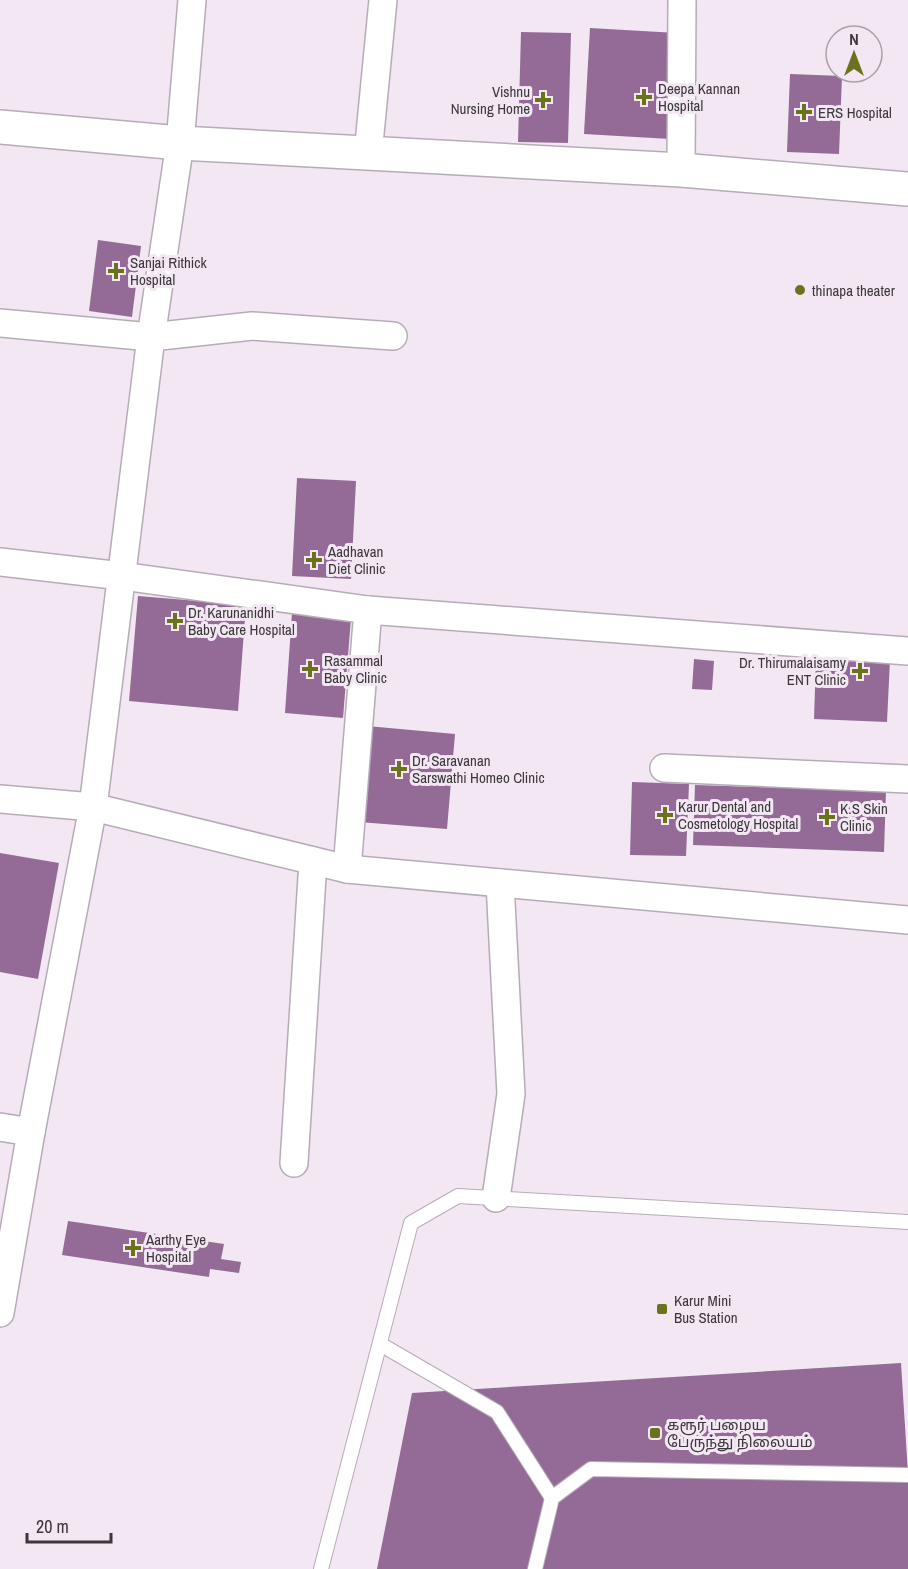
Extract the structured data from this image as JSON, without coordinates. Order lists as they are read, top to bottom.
{
  "places": {
    "health": [
      "Deepa Kannan Hospital",
      "Vishnu Nursing Home",
      "ERS Hospital",
      "Sanjai Rithick Hospital",
      "Aadhavan Diet Clinic",
      "Dr. Karunanidhi Baby Care Hospital",
      "Rasammal Baby Clinic",
      "Dr. Thirumalaisamy ENT Clinic",
      "Dr. Saravanan Sarswathi Homeo Clinic",
      "Karur Dental and Cosmetology Hospital",
      "K.S Skin Clinic",
      "Aarthy Eye Hospital"
    ],
    "other": ["thinapa theater"],
    "transit": ["Karur Mini Bus Station", "கரூர் பழைய பேருந்து நிலையம்"]
  },
  "scale_bar": "20 m",
  "north": "top"
}
